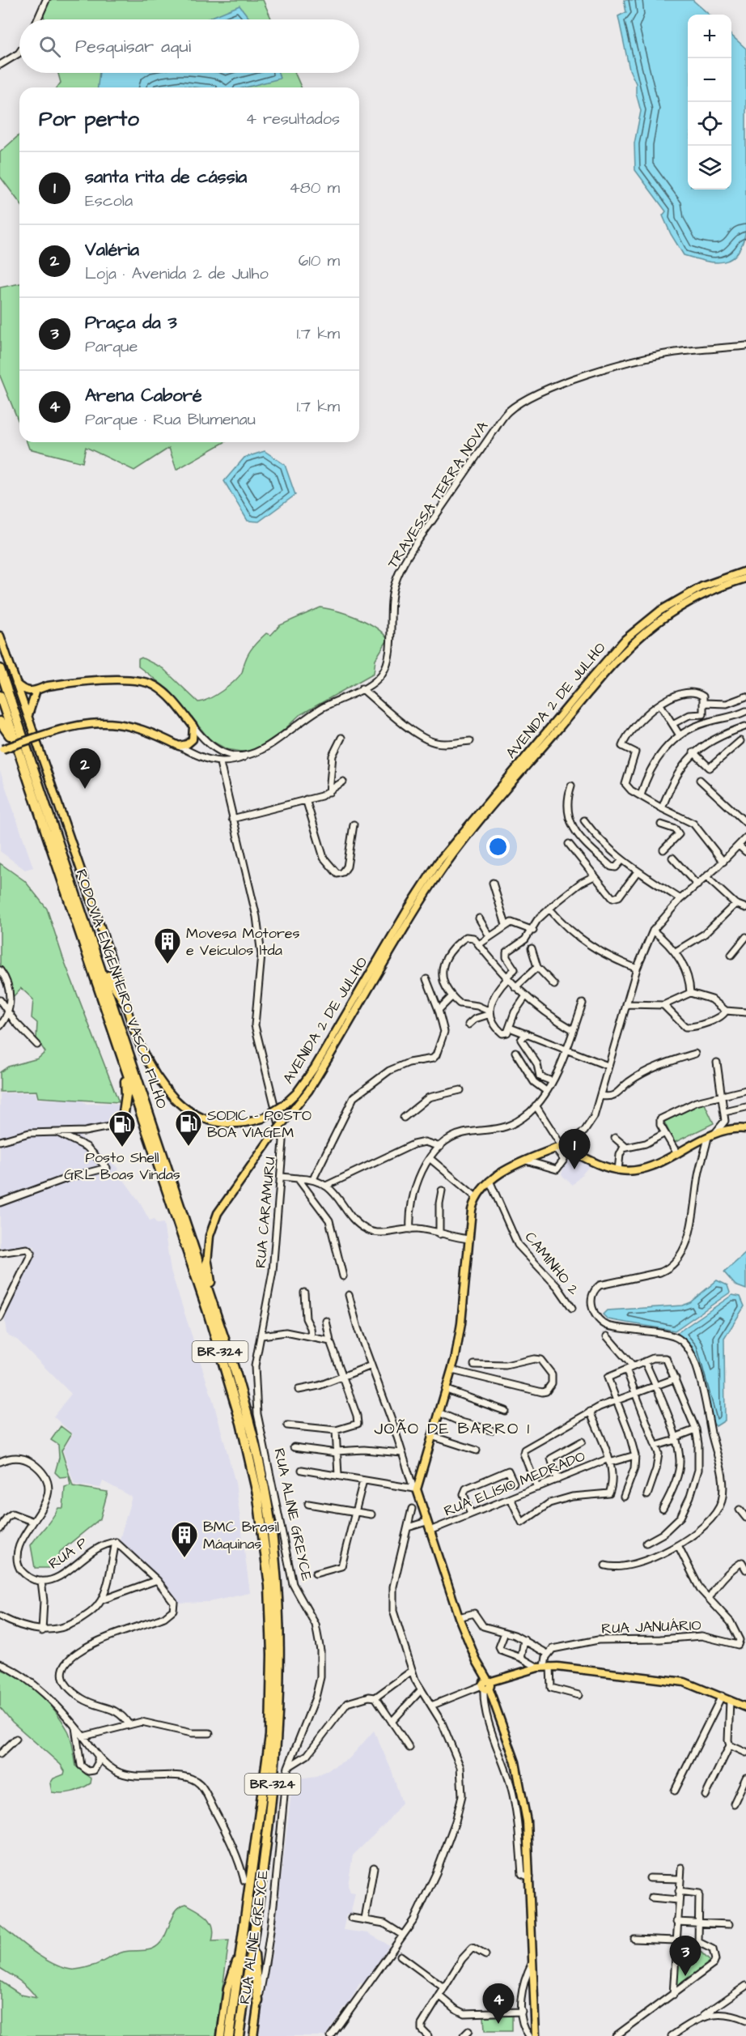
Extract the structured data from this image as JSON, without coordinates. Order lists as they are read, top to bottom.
{
  "streets": {
    "highway": ["RODOVIA ENGENHEIRO VASCO FILHO", "BR-324"],
    "main road": ["AVENIDA 2 DE JULHO", "RUA ALINE GREYCE"],
    "street": [
      "TRAVESSA TERRA NOVA",
      "RUA CARAMURU",
      "CAMINHO 2",
      "RUA ELÍSIO MEDRADO",
      "RUA P",
      "RUA JANUÁRIO"
    ]
  },
  "crossings": [
    ["TRAVESSA TERRA NOVA", "RUA CARAMURU"],
    ["RUA CARAMURU", "RUA ALINE GREYCE"]
  ],
  "districts": ["JOÃO DE BARRO 1"],
  "places": {
    "building": ["Movesa Motores e Veículos ltda", "BMC Brasil Máquinas"],
    "fuel station": ["SODIC - POSTO BOA VIAGEM", "Posto Shell GRL Boas Vindas"]
  },
  "page": {
    "map_buttons": ["+", "−"],
    "search": "Pesquisar aqui",
    "heading": ["Por perto", "4 resultados"],
    "list": [
      {
        "mark": "1",
        "name": "santa rita de cássia",
        "note": "Escola",
        "value": "480 m"
      },
      {
        "mark": "2",
        "name": "Valéria",
        "note": "Loja · Avenida 2 de Julho",
        "value": "610 m"
      },
      {
        "mark": "3",
        "name": "Praça da 3",
        "note": "Parque",
        "value": "1.7 km"
      },
      {
        "mark": "4",
        "name": "Arena Caboré",
        "note": "Parque · Rua Blumenau",
        "value": "1.7 km"
      }
    ],
    "pins": [
      "2",
      "1",
      "3",
      "4"
    ]
  }
}
